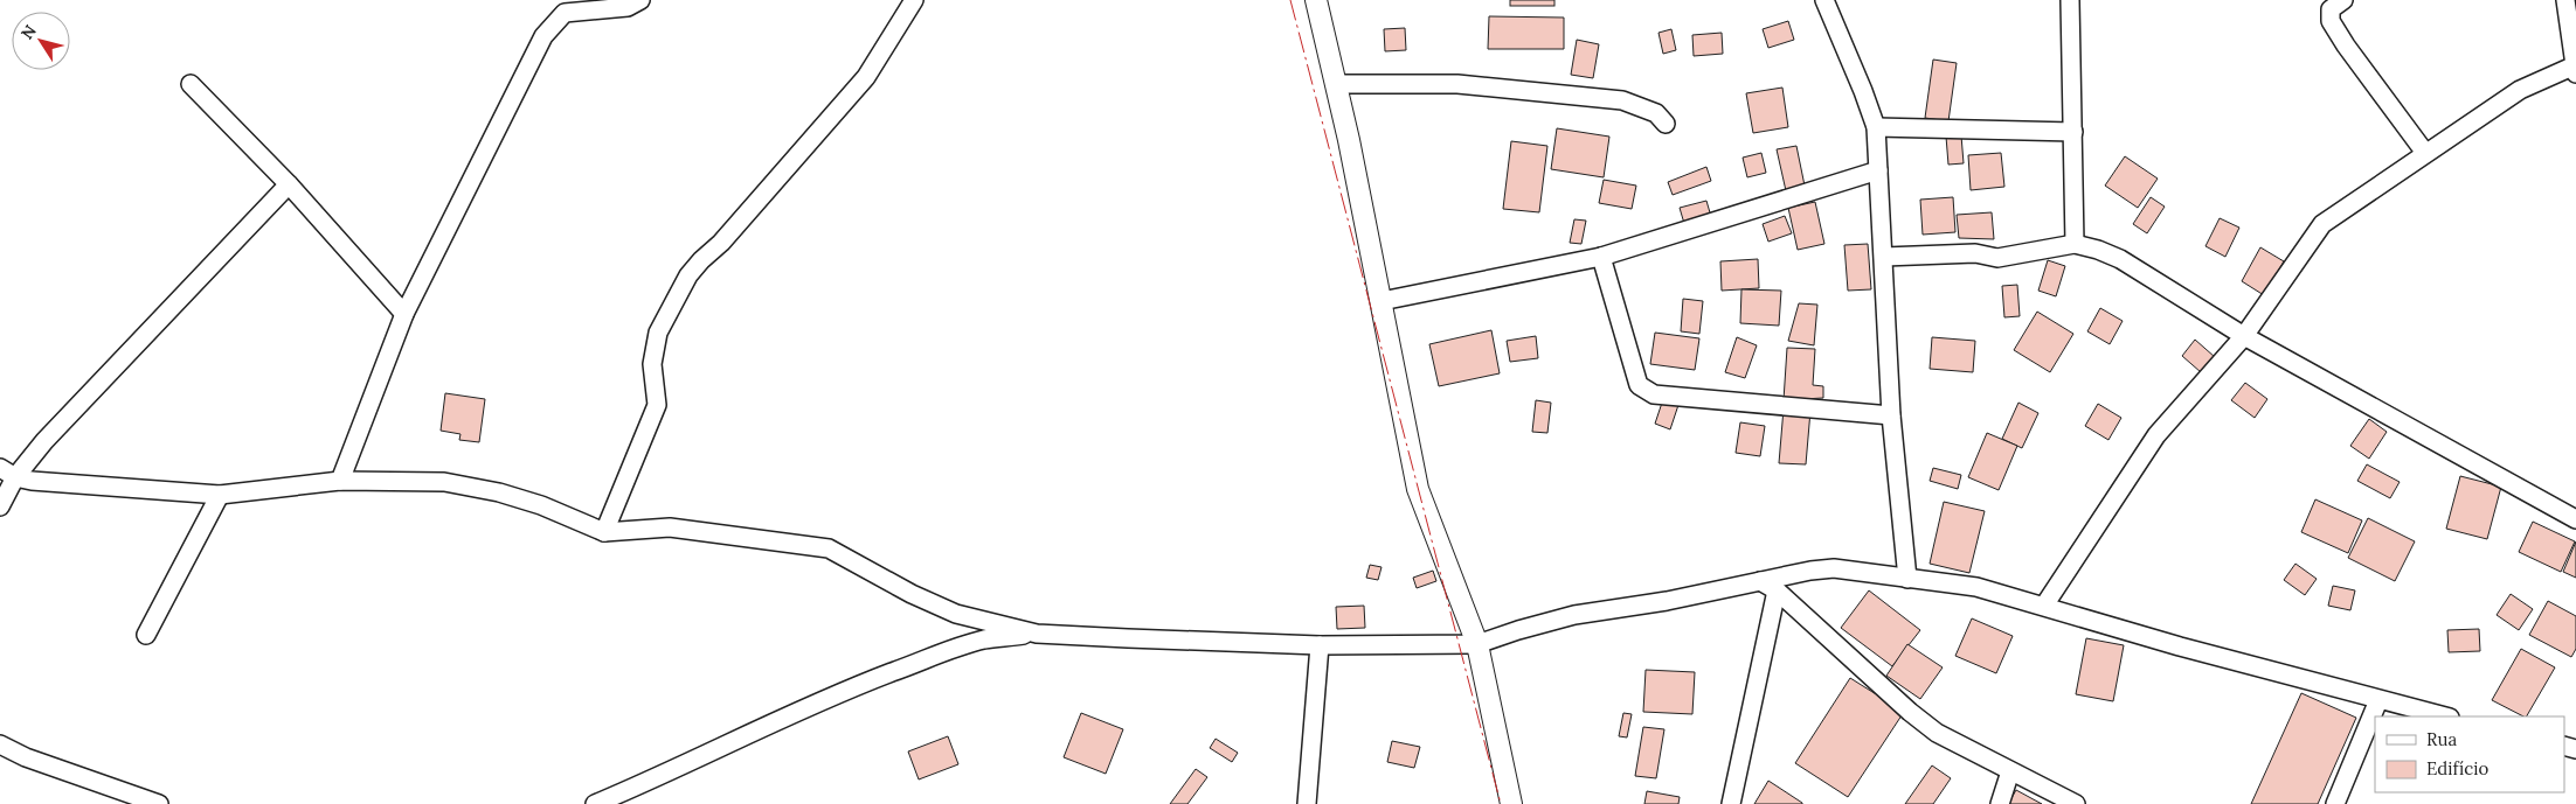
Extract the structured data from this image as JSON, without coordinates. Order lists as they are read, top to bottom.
{
  "legend": ["Rua", "Edifício"],
  "north": "top left"
}
